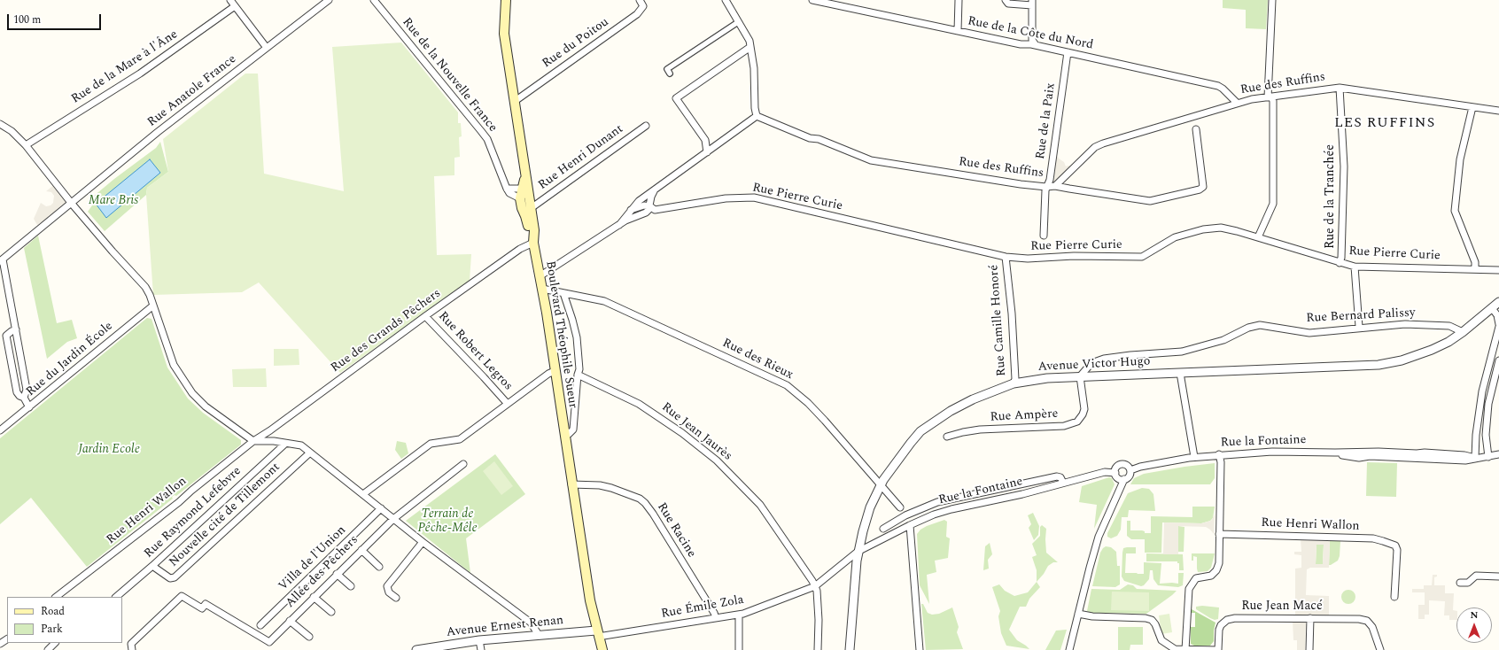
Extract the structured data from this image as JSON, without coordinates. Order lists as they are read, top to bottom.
{
  "streets": {
    "main road": ["Boulevard Théophile Sueur"],
    "street": [
      "Rue de la Côte du Nord",
      "Rue du Poitou",
      "Rue de la Mare à l'Âne",
      "Rue de la Nouvelle France",
      "Rue des Ruffins",
      "Rue Anatole France",
      "Rue de la Paix",
      "Rue Henri Dunant",
      "Rue de la Tranchée",
      "Rue Pierre Curie",
      "Rue Bernard Palissy",
      "Rue Camille Honoré",
      "Rue des Grands Pêchers",
      "Rue Robert Legros",
      "Rue du Jardin École",
      "Rue des Rieux",
      "Avenue Victor Hugo",
      "Rue Ampère",
      "Rue Jean Jaurès",
      "Rue la Fontaine",
      "Rue Henri Wallon",
      "Rue Raymond Lefebvre",
      "Nouvelle cité de Tillemont",
      "Rue Racine",
      "Villa de l'Union",
      "Allée des Pêchers",
      "Rue Jean Macé",
      "Rue Émile Zola",
      "Avenue Ernest Renan"
    ]
  },
  "crossings": [
    ["Rue de la Côte du Nord", "Rue des Ruffins"],
    ["Rue de la Côte du Nord", "Rue de la Paix"],
    ["Rue du Poitou", "Boulevard Théophile Sueur"],
    ["Rue des Ruffins", "Rue de la Paix"],
    ["Rue des Ruffins", "Rue de la Tranchée"],
    ["Rue Henri Dunant", "Boulevard Théophile Sueur"],
    ["Rue de la Tranchée", "Rue Pierre Curie"],
    ["Rue Pierre Curie", "Rue Camille Honoré"],
    ["Rue Bernard Palissy", "Avenue Victor Hugo"],
    ["Rue Bernard Palissy", "Rue Ampère"],
    ["Rue Camille Honoré", "Avenue Victor Hugo"],
    ["Rue des Grands Pêchers", "Boulevard Théophile Sueur"],
    ["Rue des Grands Pêchers", "Rue Robert Legros"],
    ["Rue des Grands Pêchers", "Rue Henri Wallon"],
    ["Boulevard Théophile Sueur", "Rue des Rieux"],
    ["Boulevard Théophile Sueur", "Rue Racine"],
    ["Boulevard Théophile Sueur", "Rue Émile Zola"],
    ["Boulevard Théophile Sueur", "Avenue Ernest Renan"],
    ["Rue des Rieux", "Avenue Victor Hugo"],
    ["Avenue Victor Hugo", "Rue Ampère"],
    ["Avenue Victor Hugo", "Rue la Fontaine"],
    ["Avenue Victor Hugo", "Rue Émile Zola"],
    ["Rue Jean Jaurès", "Rue Émile Zola"],
    ["Rue la Fontaine", "Rue Émile Zola"],
    ["Rue Raymond Lefebvre", "Nouvelle cité de Tillemont"],
    ["Rue Racine", "Rue Émile Zola"],
    ["Rue Émile Zola", "Avenue Ernest Renan"]
  ],
  "districts": ["LES RUFFINS"],
  "parks": ["Mare Bris", "Jardin Ecole", "Terrain de Pêche-Mêle"],
  "legend": ["Road", "Park"],
  "scale_bar": "100 m",
  "north": "top"
}
